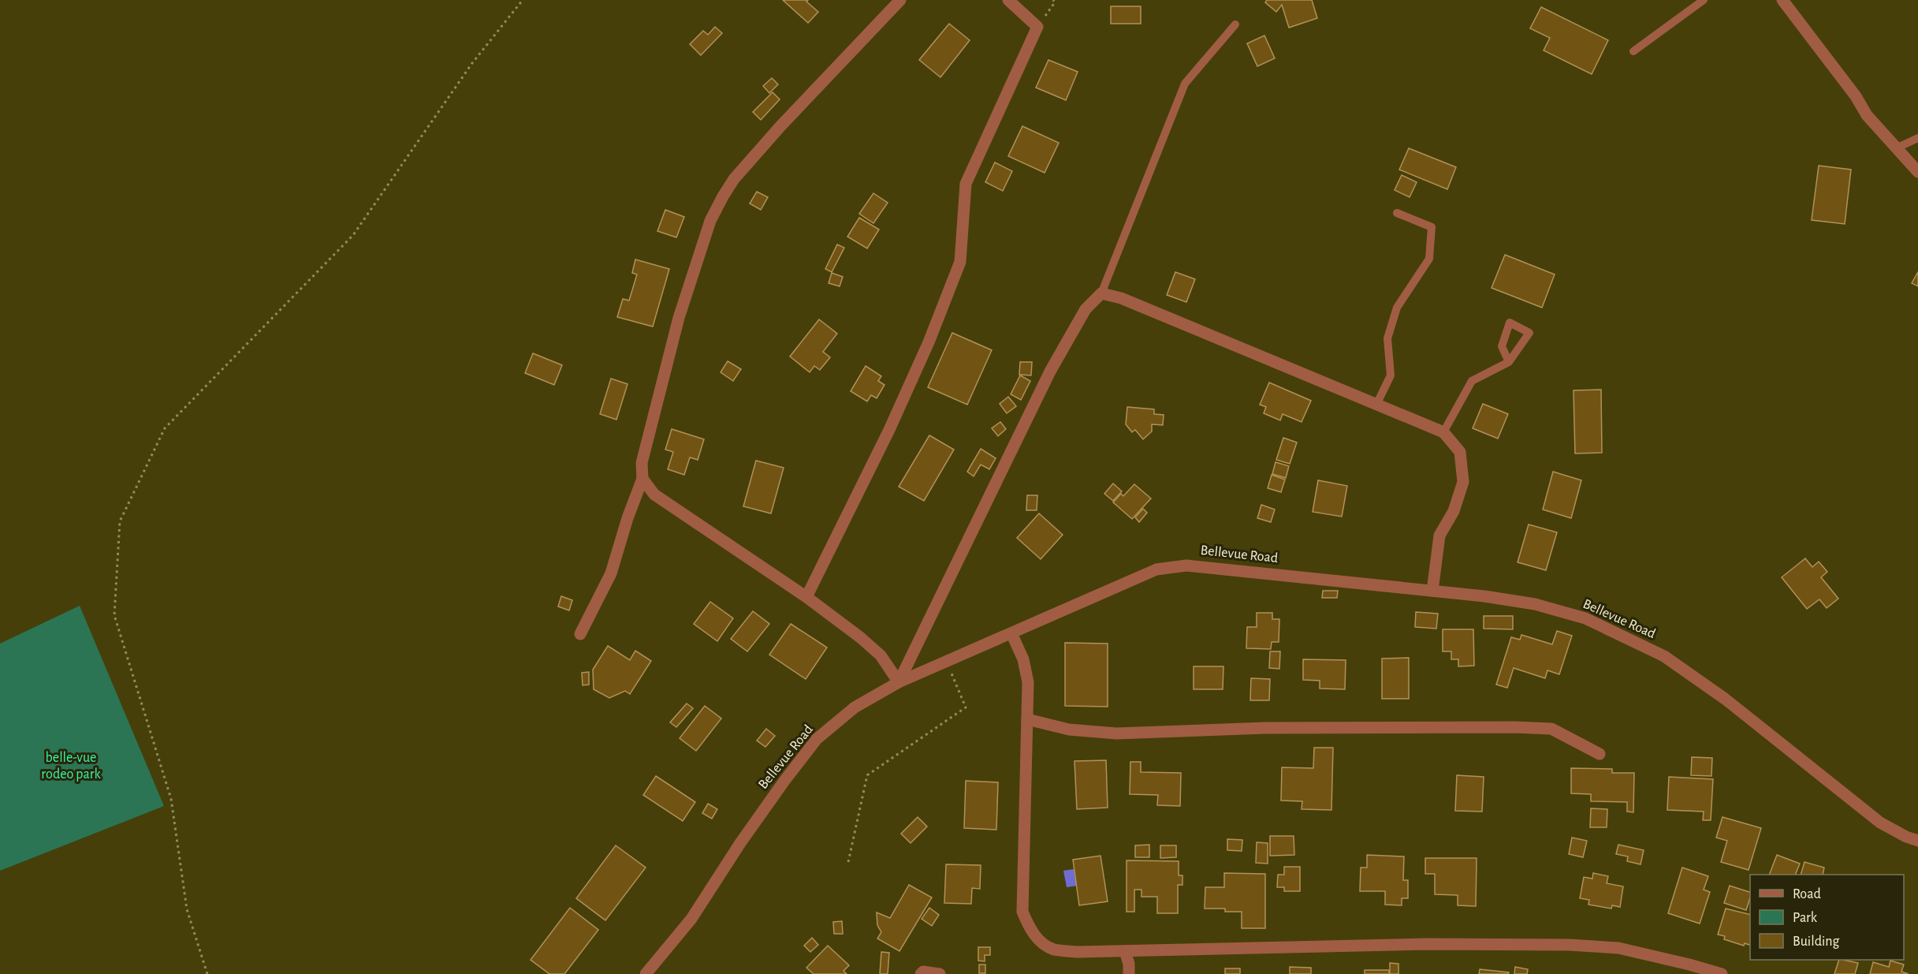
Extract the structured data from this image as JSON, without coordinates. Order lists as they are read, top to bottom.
{
  "streets": {
    "street": ["Bellevue Road"]
  },
  "parks": ["belle-vue rodeo park"],
  "legend": ["Road", "Park", "Building"]
}
